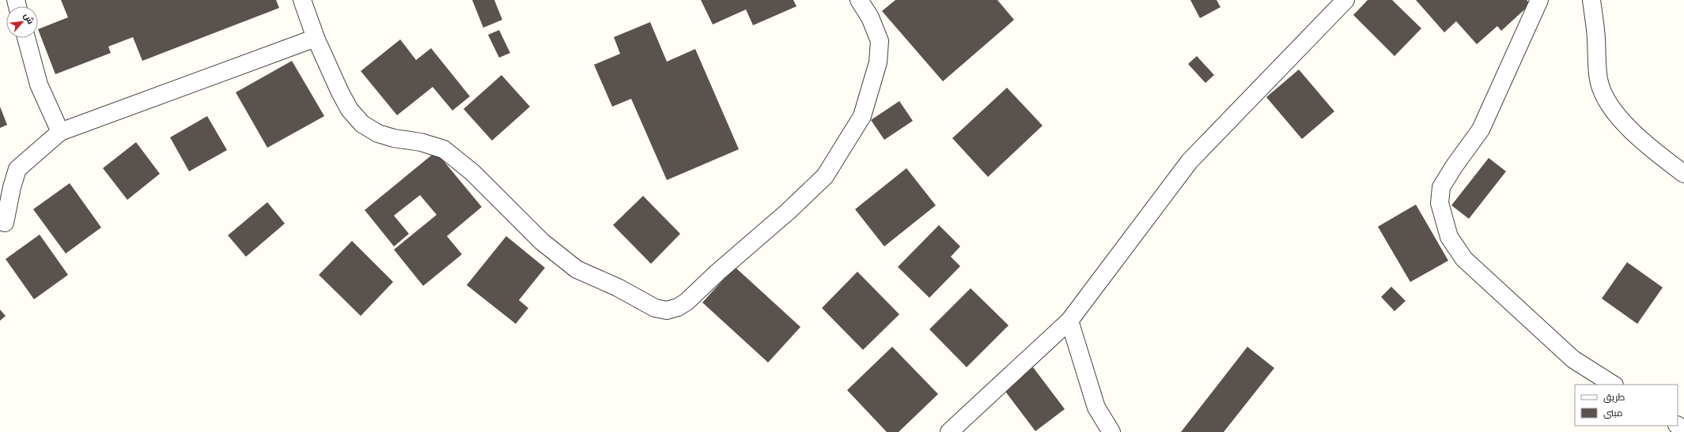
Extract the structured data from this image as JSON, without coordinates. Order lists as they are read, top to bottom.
{
  "legend": ["طريق", "مبنى"],
  "north": "top right"
}
